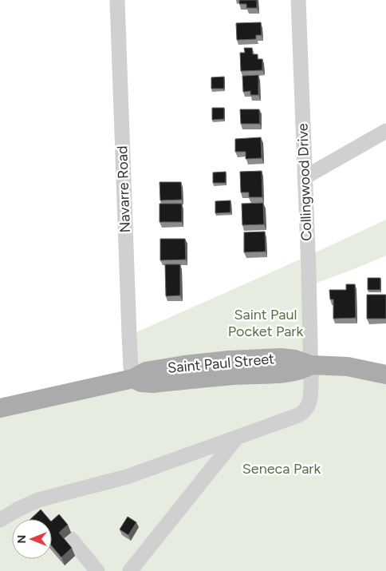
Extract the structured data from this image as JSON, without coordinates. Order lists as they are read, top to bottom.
{
  "streets": {
    "main road": ["Saint Paul Street"],
    "street": ["Collingwood Drive", "Navarre Road"]
  },
  "crossings": [
    ["Collingwood Drive", "Saint Paul Street"],
    ["Navarre Road", "Saint Paul Street"]
  ],
  "parks": ["Saint Paul Pocket Park", "Seneca Park"],
  "north": "left"
}
